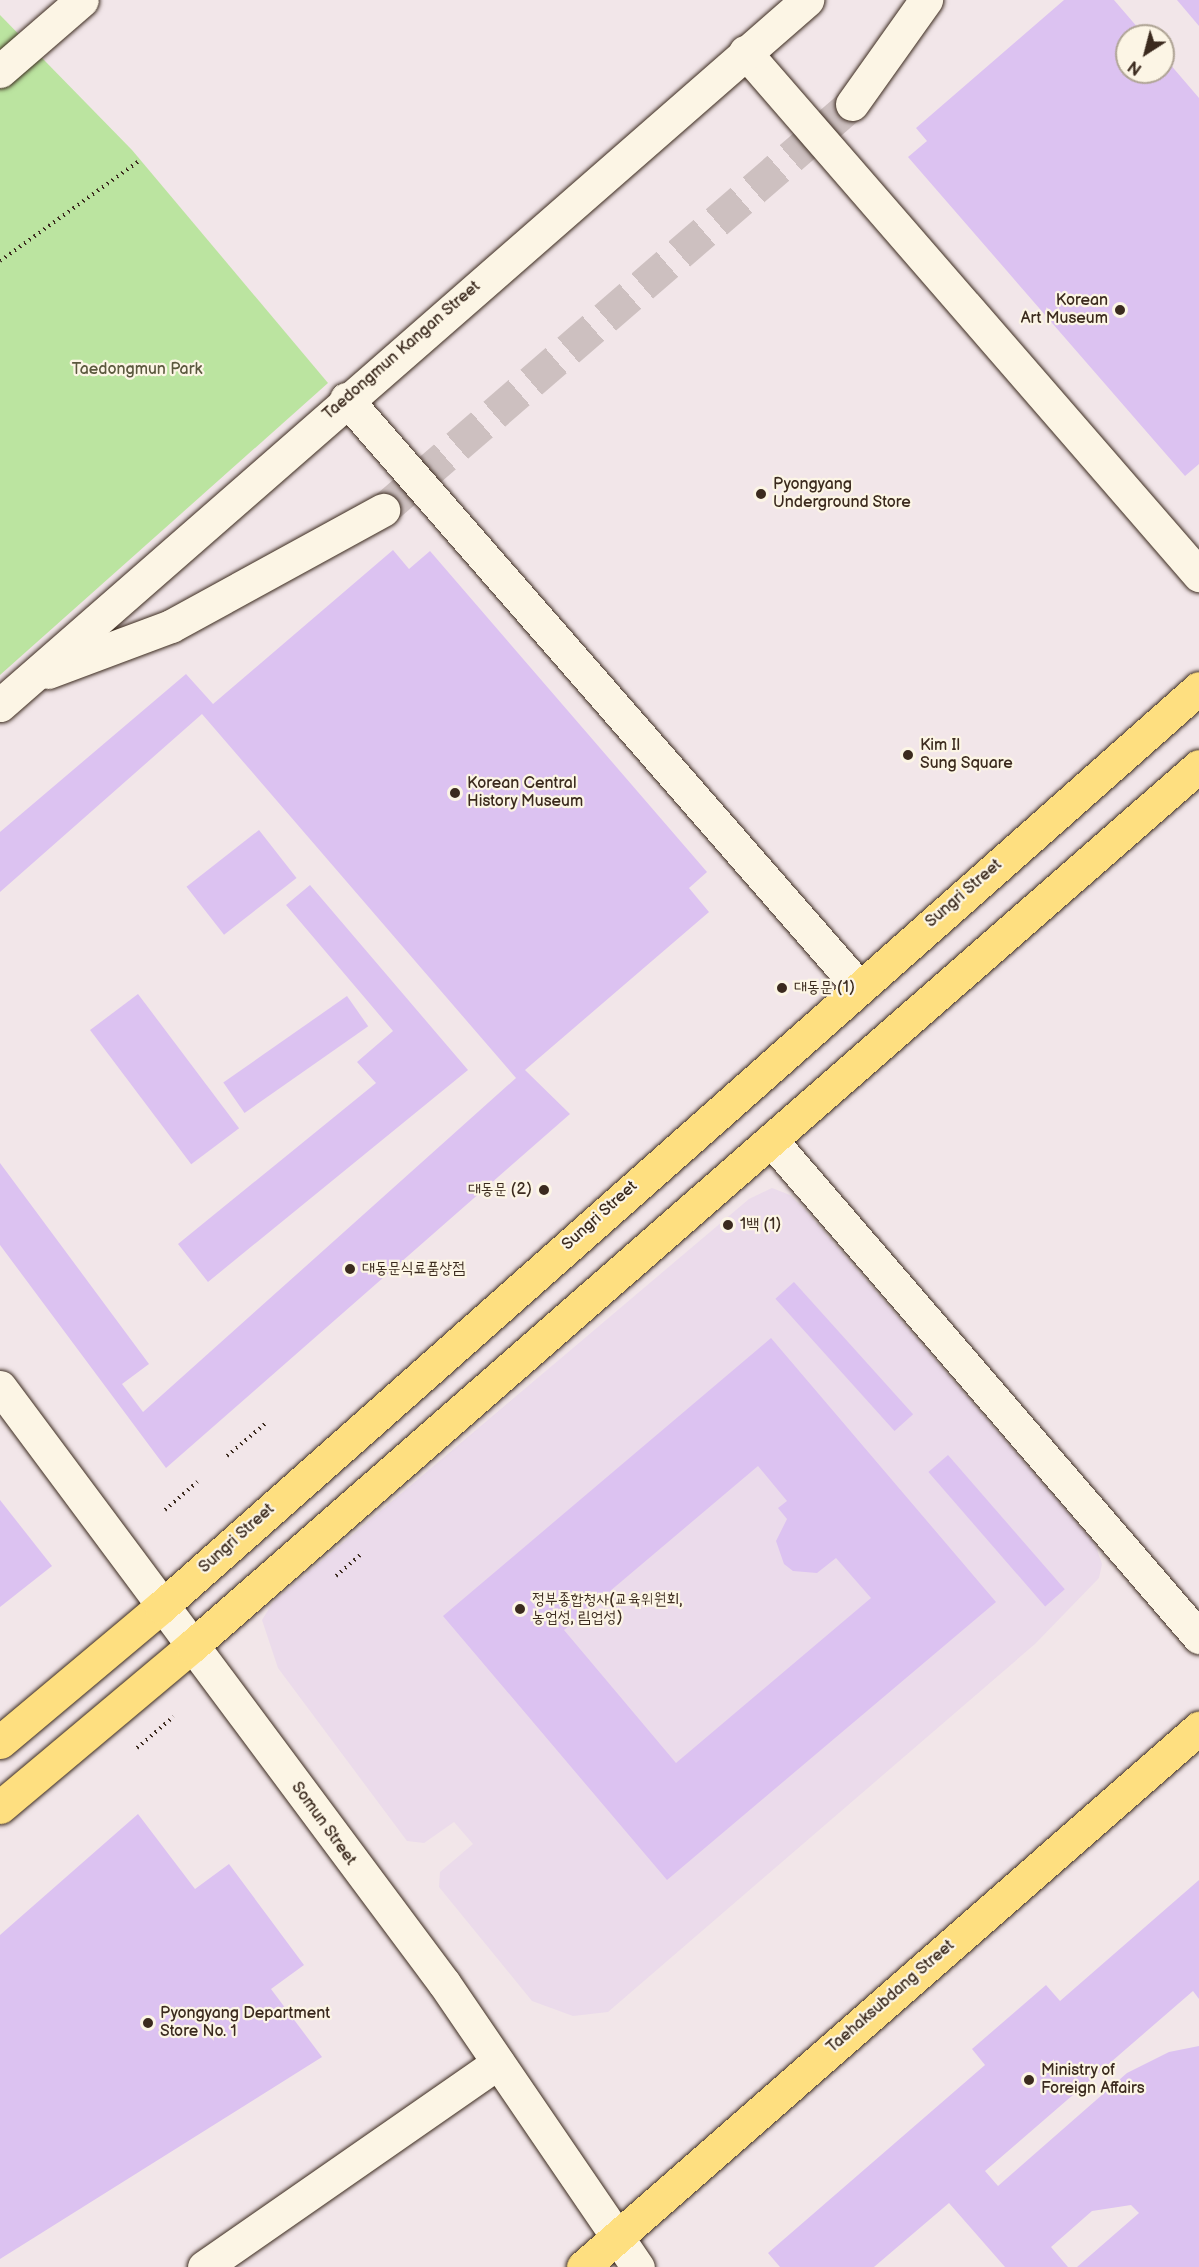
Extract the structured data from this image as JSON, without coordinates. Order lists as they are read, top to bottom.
{
  "streets": {
    "main road": ["Sungri Street", "Taehaksubdang Street"],
    "street": ["Taedongmun Kangan Street", "Somun Street"]
  },
  "crossings": [
    ["Sungri Street", "Somun Street"],
    ["Somun Street", "Taehaksubdang Street"]
  ],
  "parks": ["Taedongmun Park"],
  "places": [
    "Korean Art Museum",
    "Pyongyang Underground Store",
    "Kim Il Sung Square",
    "Korean Central History Museum",
    "대동문 (1)",
    "대동문 (2)",
    "1백 (1)",
    "대동문식료품상점",
    "정부종합청사(교육위원회, 농업성, 림업성)",
    "Pyongyang Department Store No. 1",
    "Ministry of Foreign Affairs"
  ],
  "north": "bottom left"
}
